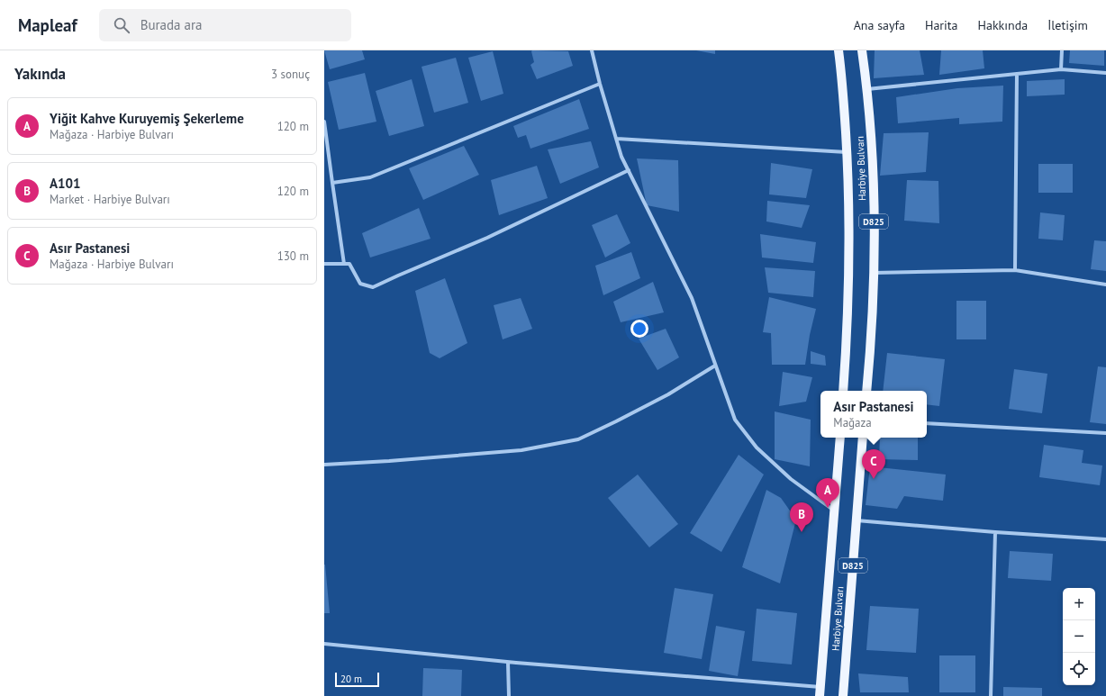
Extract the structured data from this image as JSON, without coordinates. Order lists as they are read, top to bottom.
{
  "streets": {
    "main road": ["Harbiye Bulvarı", "D825"]
  },
  "scale_bar": "20 m",
  "page": {
    "header": "Mapleaf",
    "search": "Burada ara",
    "nav": [
      "Ana sayfa",
      "Harita",
      "Hakkında",
      "İletişim"
    ],
    "heading": ["Yakında", "3 sonuç"],
    "list": [
      {
        "mark": "A",
        "name": "Yiğit Kahve Kuruyemiş Şekerleme",
        "note": "Mağaza · Harbiye Bulvarı",
        "value": "120 m"
      },
      {
        "mark": "B",
        "name": "A101",
        "note": "Market · Harbiye Bulvarı",
        "value": "120 m"
      },
      {
        "mark": "C",
        "name": "Asır Pastanesi",
        "note": "Mağaza · Harbiye Bulvarı",
        "value": "130 m"
      }
    ],
    "popup": ["Asır Pastanesi", "Mağaza"],
    "pins": ["C", "A", "B"],
    "map_buttons": ["+", "−"],
    "scale": "20 m"
  }
}
